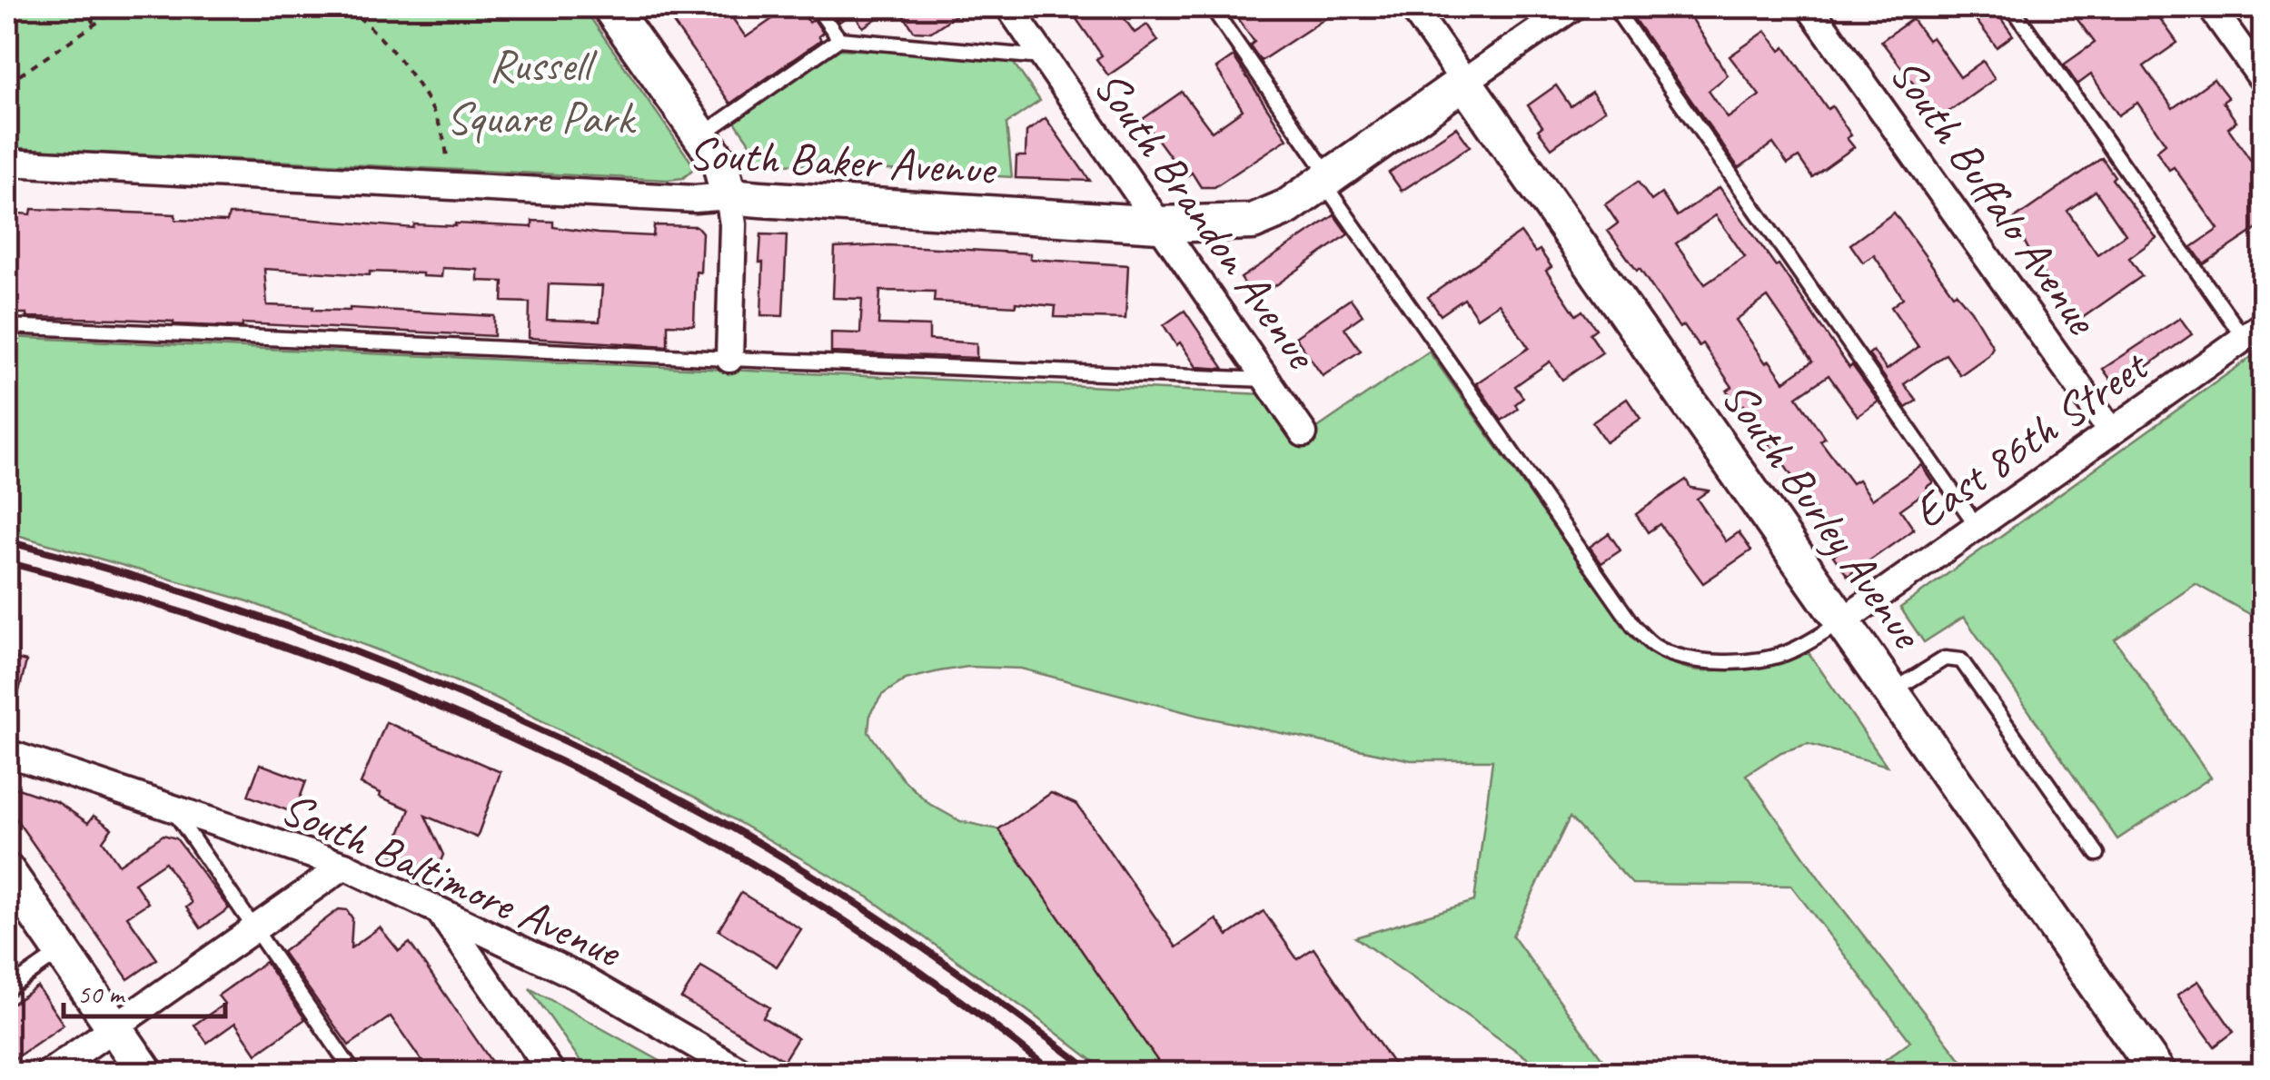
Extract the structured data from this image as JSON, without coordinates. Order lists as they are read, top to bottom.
{
  "streets": {
    "street": [
      "South Baker Avenue",
      "South Buffalo Avenue",
      "South Brandon Avenue",
      "East 86th Street",
      "South Burley Avenue",
      "South Baltimore Avenue"
    ]
  },
  "crossings": [
    ["South Baker Avenue", "South Brandon Avenue"],
    ["South Baker Avenue", "South Burley Avenue"],
    ["South Buffalo Avenue", "East 86th Street"],
    ["East 86th Street", "South Burley Avenue"]
  ],
  "parks": ["Russell Square Park"],
  "scale_bar": "50 m"
}
